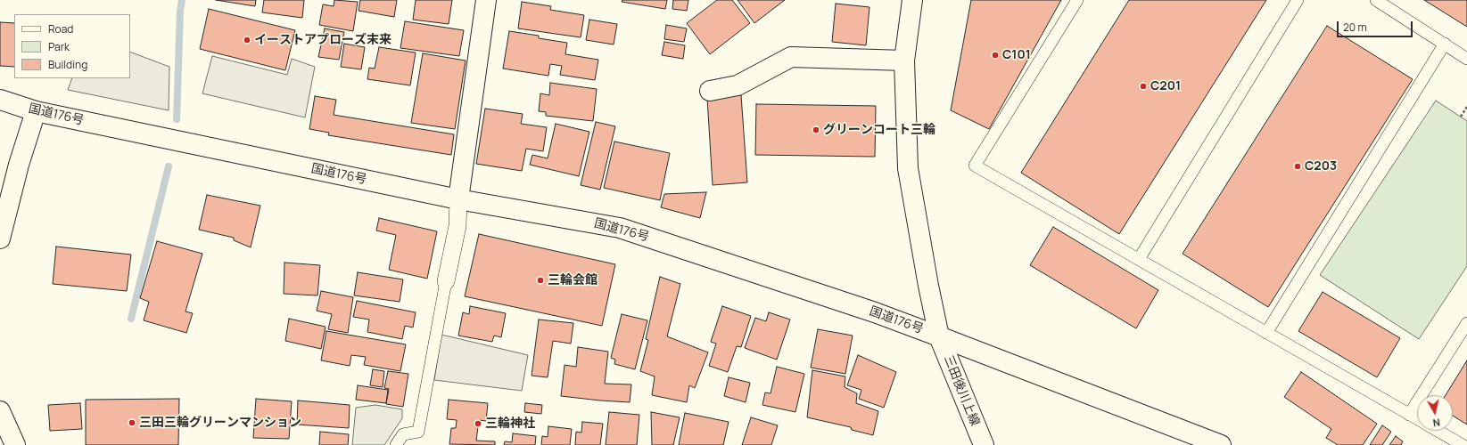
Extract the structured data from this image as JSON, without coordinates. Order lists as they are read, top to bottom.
{
  "streets": {
    "main road": ["国道176号", "三田後川上線"]
  },
  "crossings": [
    ["国道176号", "三田後川上線"]
  ],
  "places": [
    "イーストアプローズ末来",
    "C101",
    "C201",
    "グリーンコート三輪",
    "C203",
    "三輪会館",
    "三田三輪グリーンマンション",
    "三輪神社"
  ],
  "legend": ["Road", "Park", "Building"],
  "scale_bar": "20 m",
  "north": "bottom"
}
